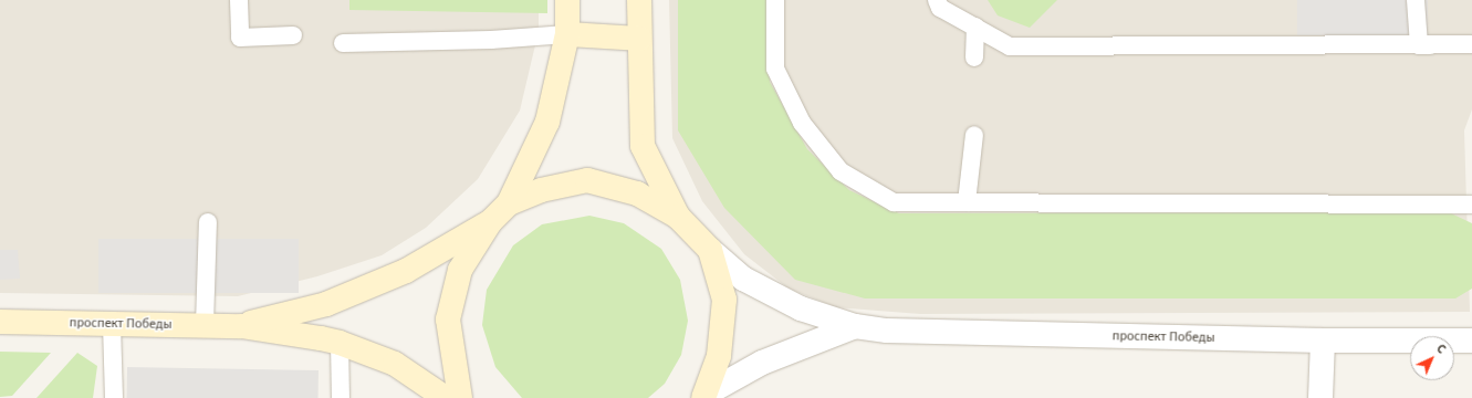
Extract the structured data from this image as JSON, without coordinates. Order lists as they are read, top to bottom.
{
  "streets": {
    "street": ["проспект Победы"]
  },
  "north": "top right"
}
